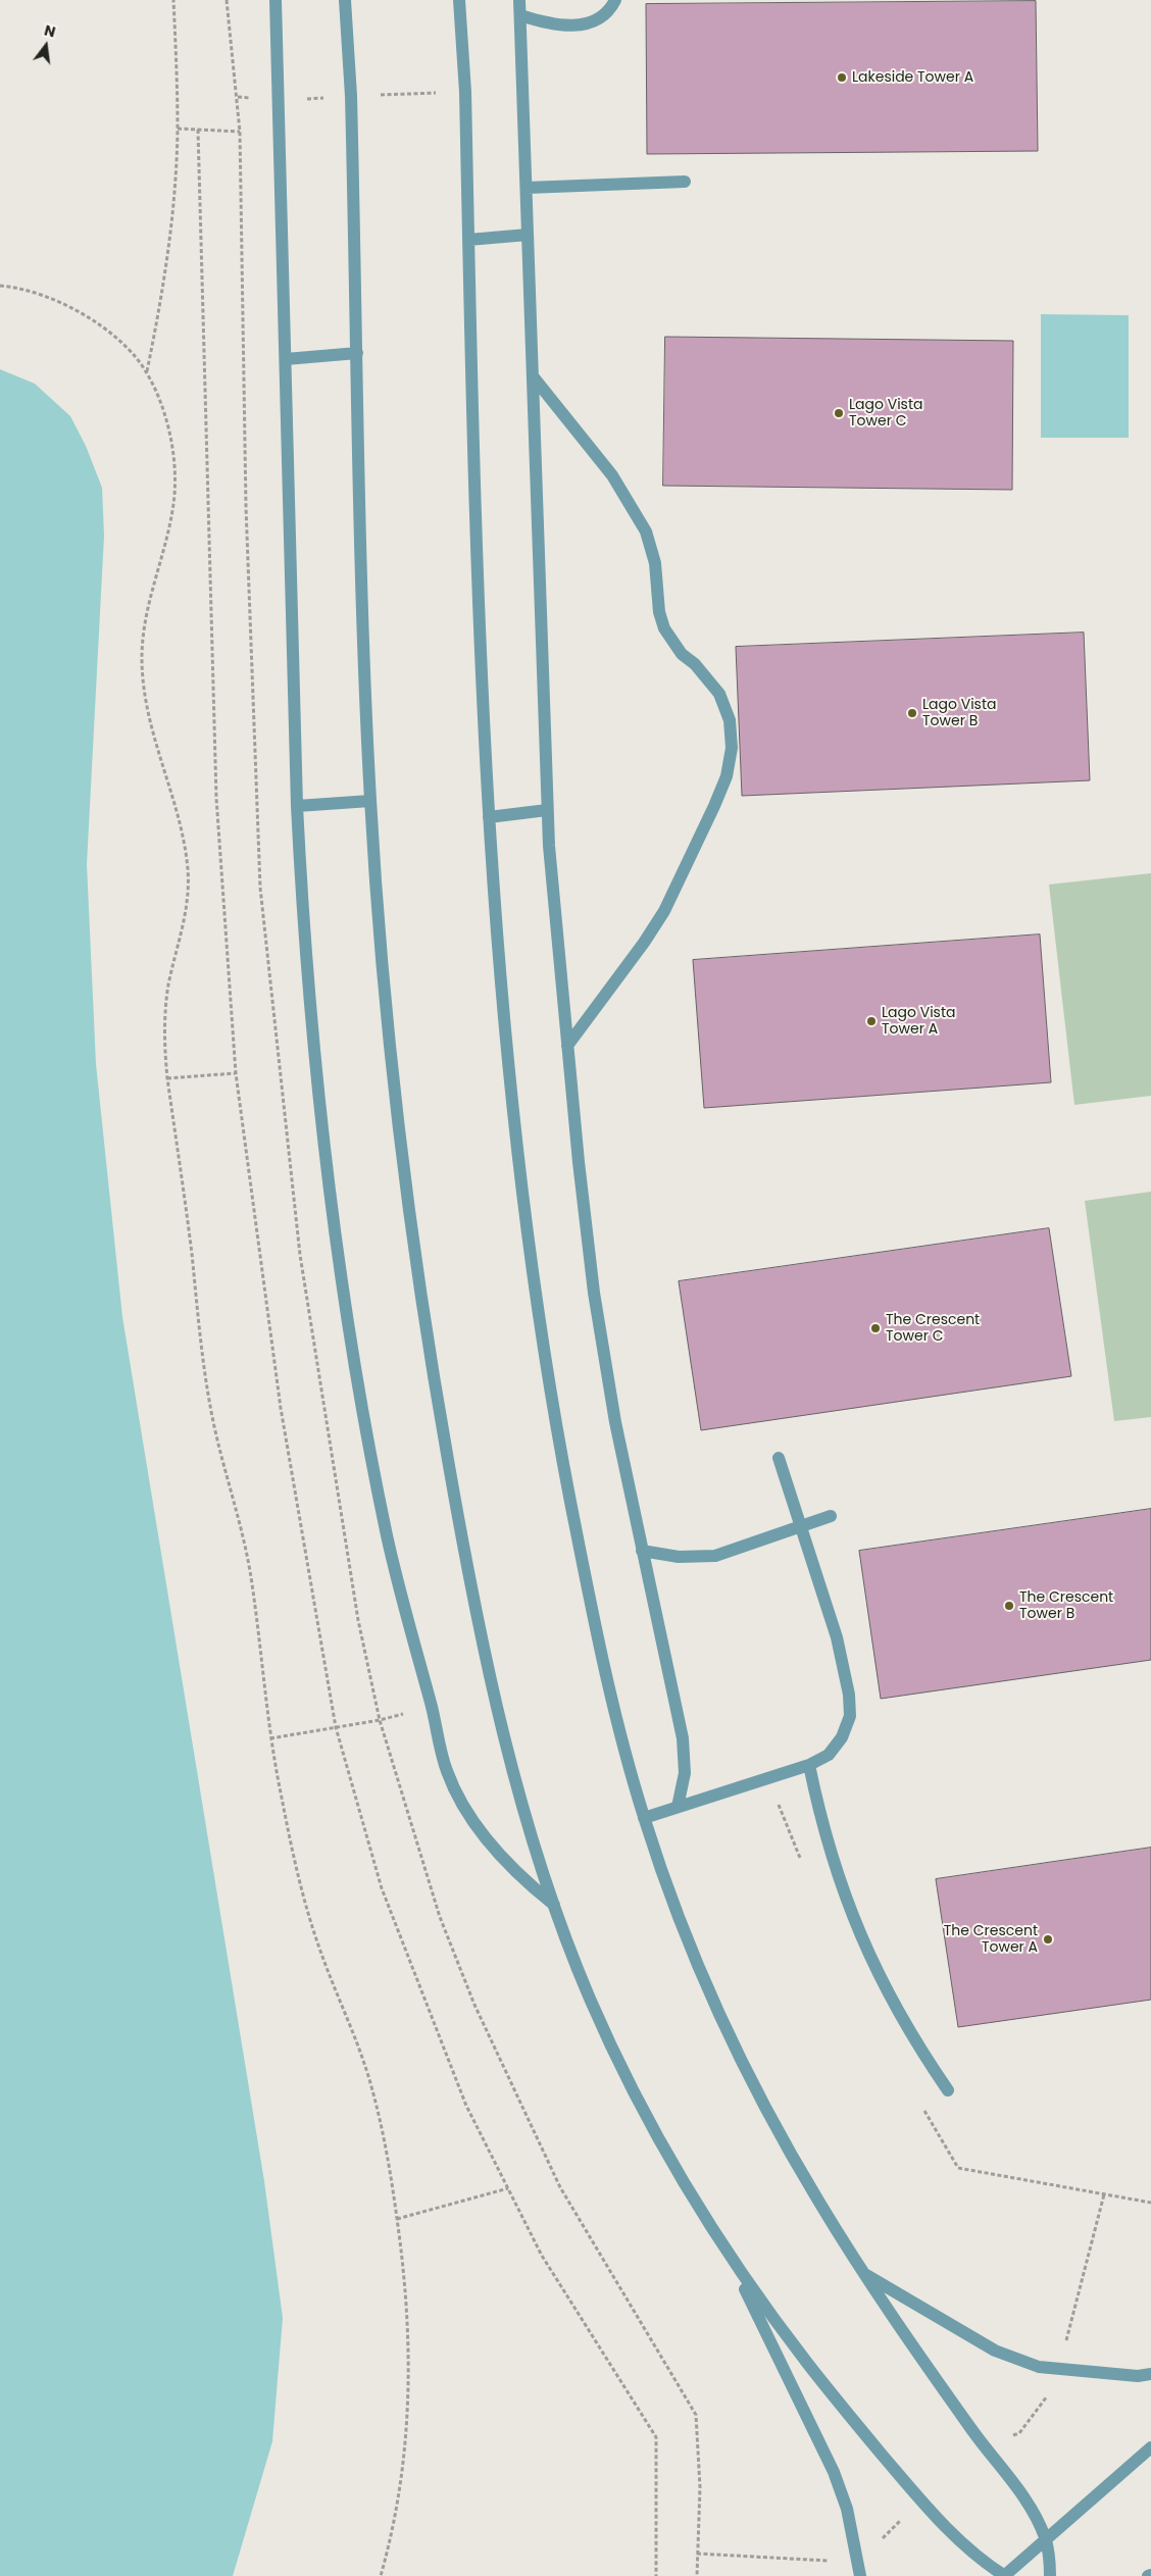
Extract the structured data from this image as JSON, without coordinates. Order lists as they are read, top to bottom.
{
  "places": [
    "Lakeside Tower A",
    "Lago Vista Tower C",
    "Lago Vista Tower B",
    "Lago Vista Tower A",
    "The Crescent Tower C",
    "The Crescent Tower B",
    "The Crescent Tower A"
  ],
  "north": "top"
}
